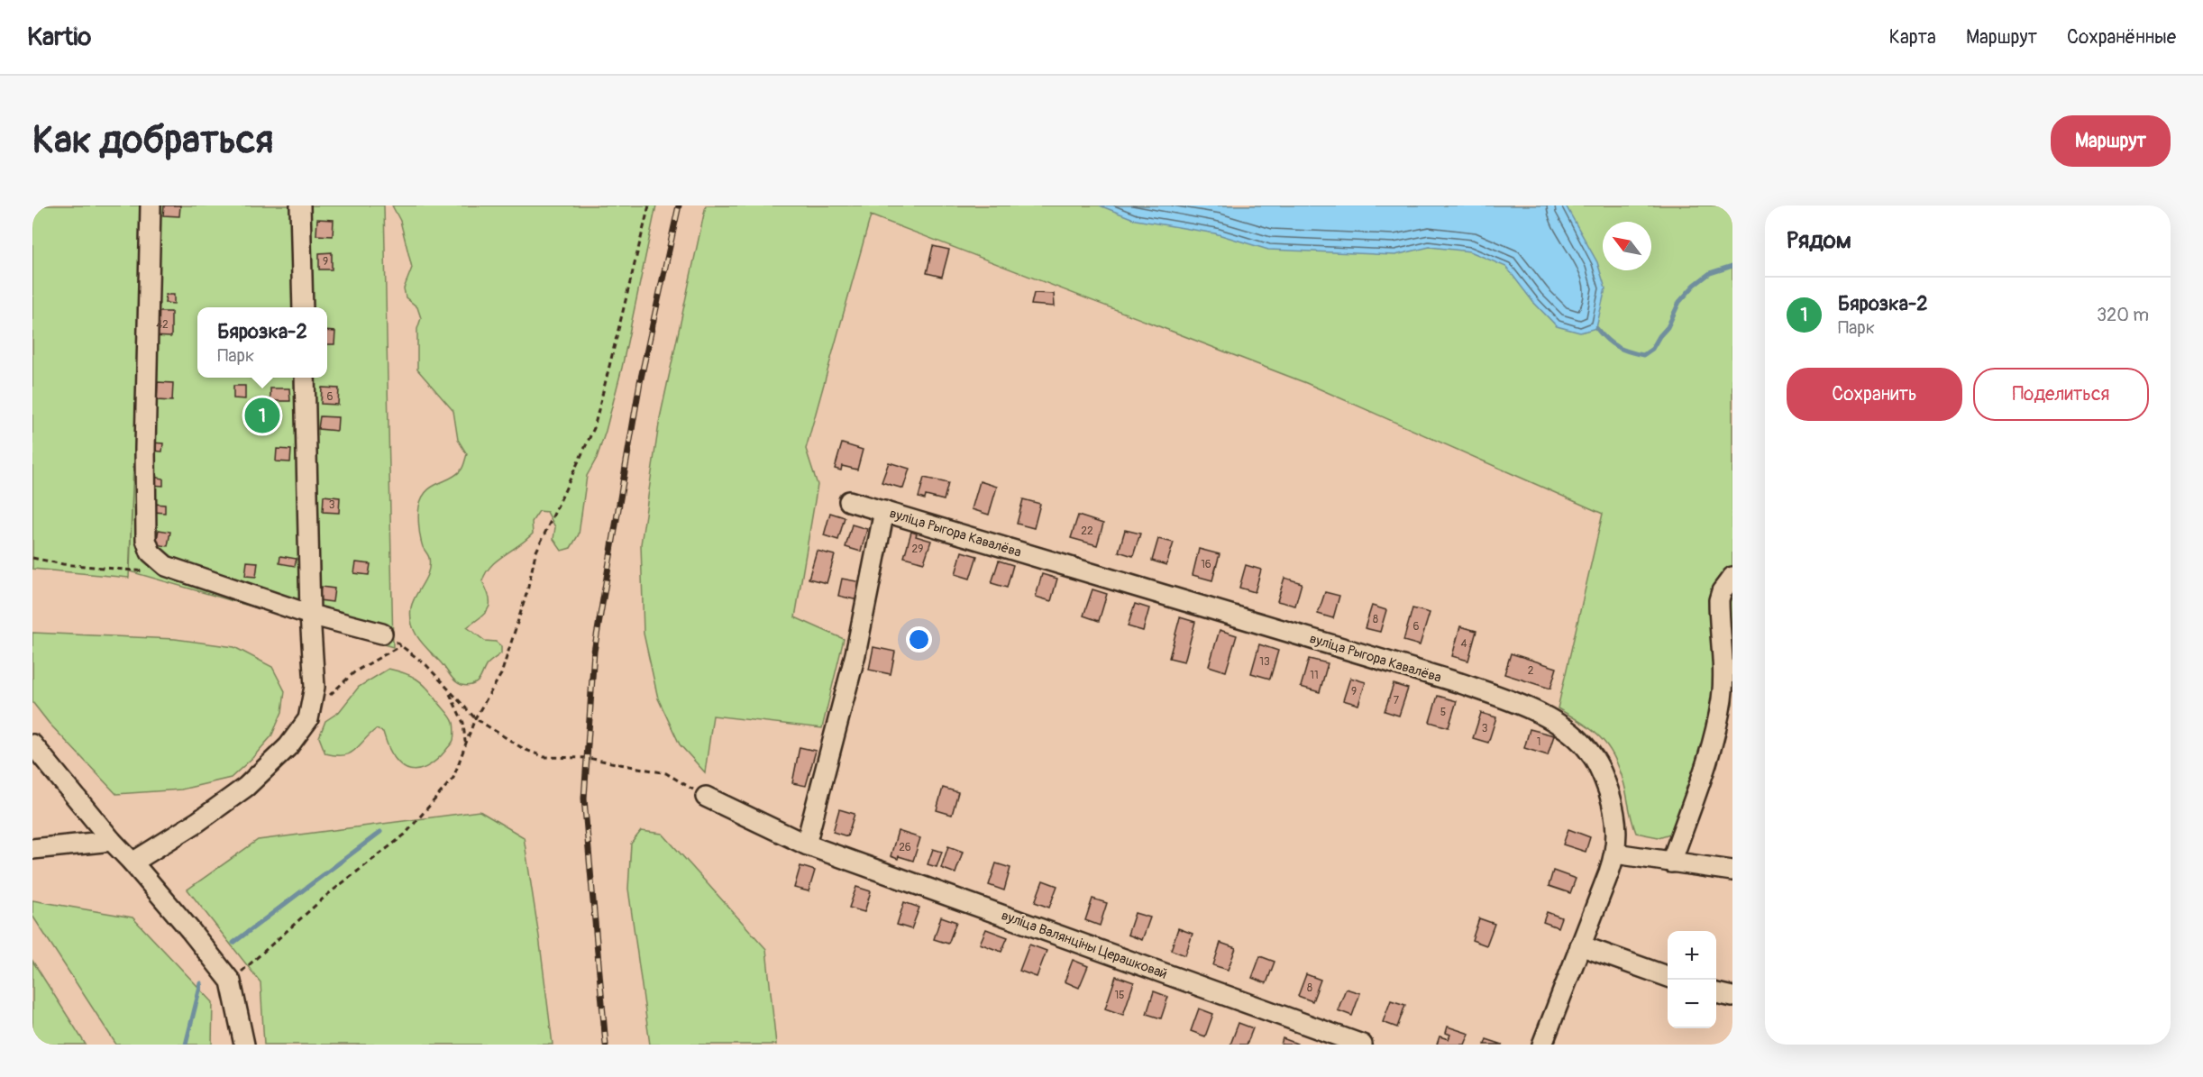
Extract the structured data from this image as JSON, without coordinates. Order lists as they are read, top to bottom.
{
  "streets": {
    "street": ["вуліца Рыгора Кавалёва", "вуліца Валянціны Церашковай"]
  },
  "house_numbers": [
    "9",
    "42",
    "6",
    "3",
    "22",
    "29",
    "16",
    "8",
    "6",
    "4",
    "13",
    "2",
    "11",
    "9",
    "7",
    "5",
    "3",
    "1",
    "26",
    "8",
    "15"
  ],
  "north": "top left",
  "page": {
    "header": "Kartio",
    "nav": ["Карта", "Маршрут", "Сохранённые"],
    "buttons": [
      "Маршрут",
      ["Сохранить", "Поделиться"]
    ],
    "title": "Как добраться",
    "heading": "Рядом",
    "list": [
      {
        "mark": "1",
        "name": "Бярозка-2",
        "note": "Парк",
        "value": "320 m"
      }
    ],
    "popup": ["Бярозка-2", "Парк"],
    "pins": "1",
    "map_buttons": ["+", "−"]
  }
}
